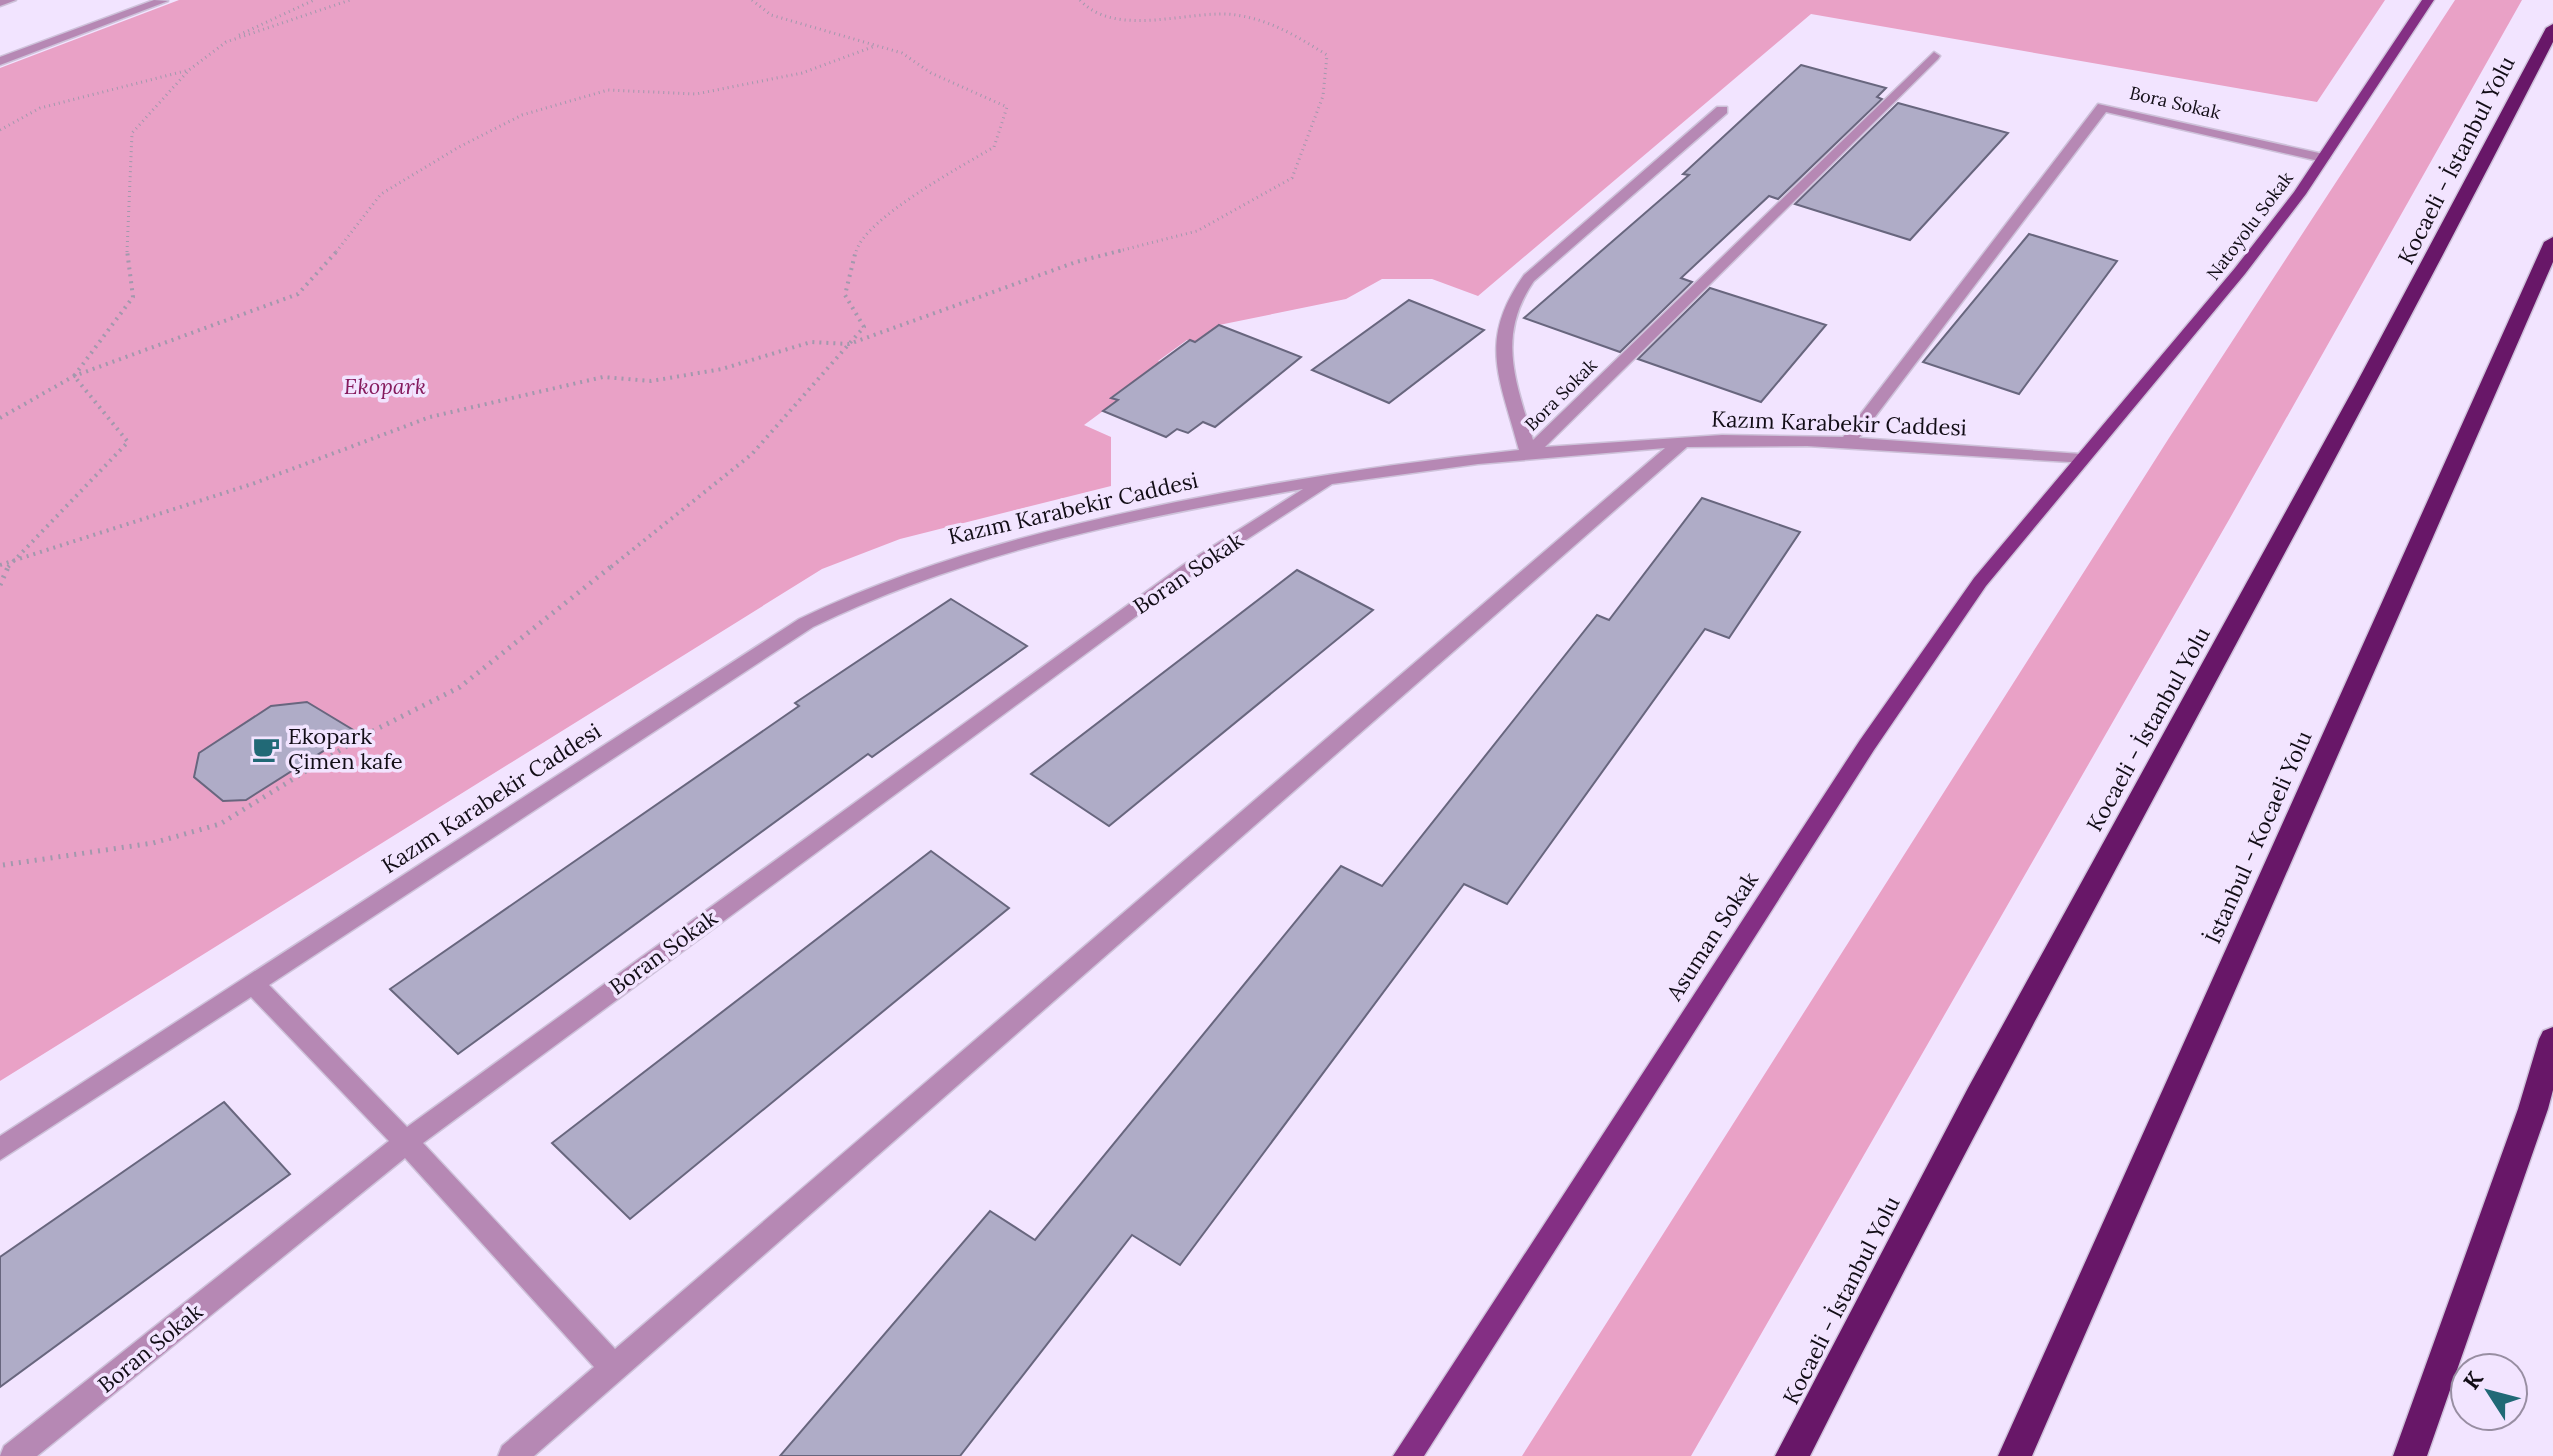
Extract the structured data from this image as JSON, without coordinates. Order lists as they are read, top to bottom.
{
  "streets": {
    "highway": ["Kocaeli - İstanbul Yolu", "İstanbul - Kocaeli Yolu"],
    "main road": ["Natoyolu Sokak", "Asuman Sokak"],
    "street": ["Bora Sokak", "Kazım Karabekir Caddesi", "Boran Sokak"]
  },
  "crossings": [
    ["Bora Sokak", "Natoyolu Sokak"],
    ["Bora Sokak", "Kazım Karabekir Caddesi"],
    ["Natoyolu Sokak", "Kazım Karabekir Caddesi"],
    ["Natoyolu Sokak", "Asuman Sokak"],
    ["Kazım Karabekir Caddesi", "Boran Sokak"],
    ["Kazım Karabekir Caddesi", "Asuman Sokak"]
  ],
  "parks": ["Ekopark"],
  "places": {
    "cafe": ["Ekopark Çimen kafe"]
  },
  "north": "top left"
}
